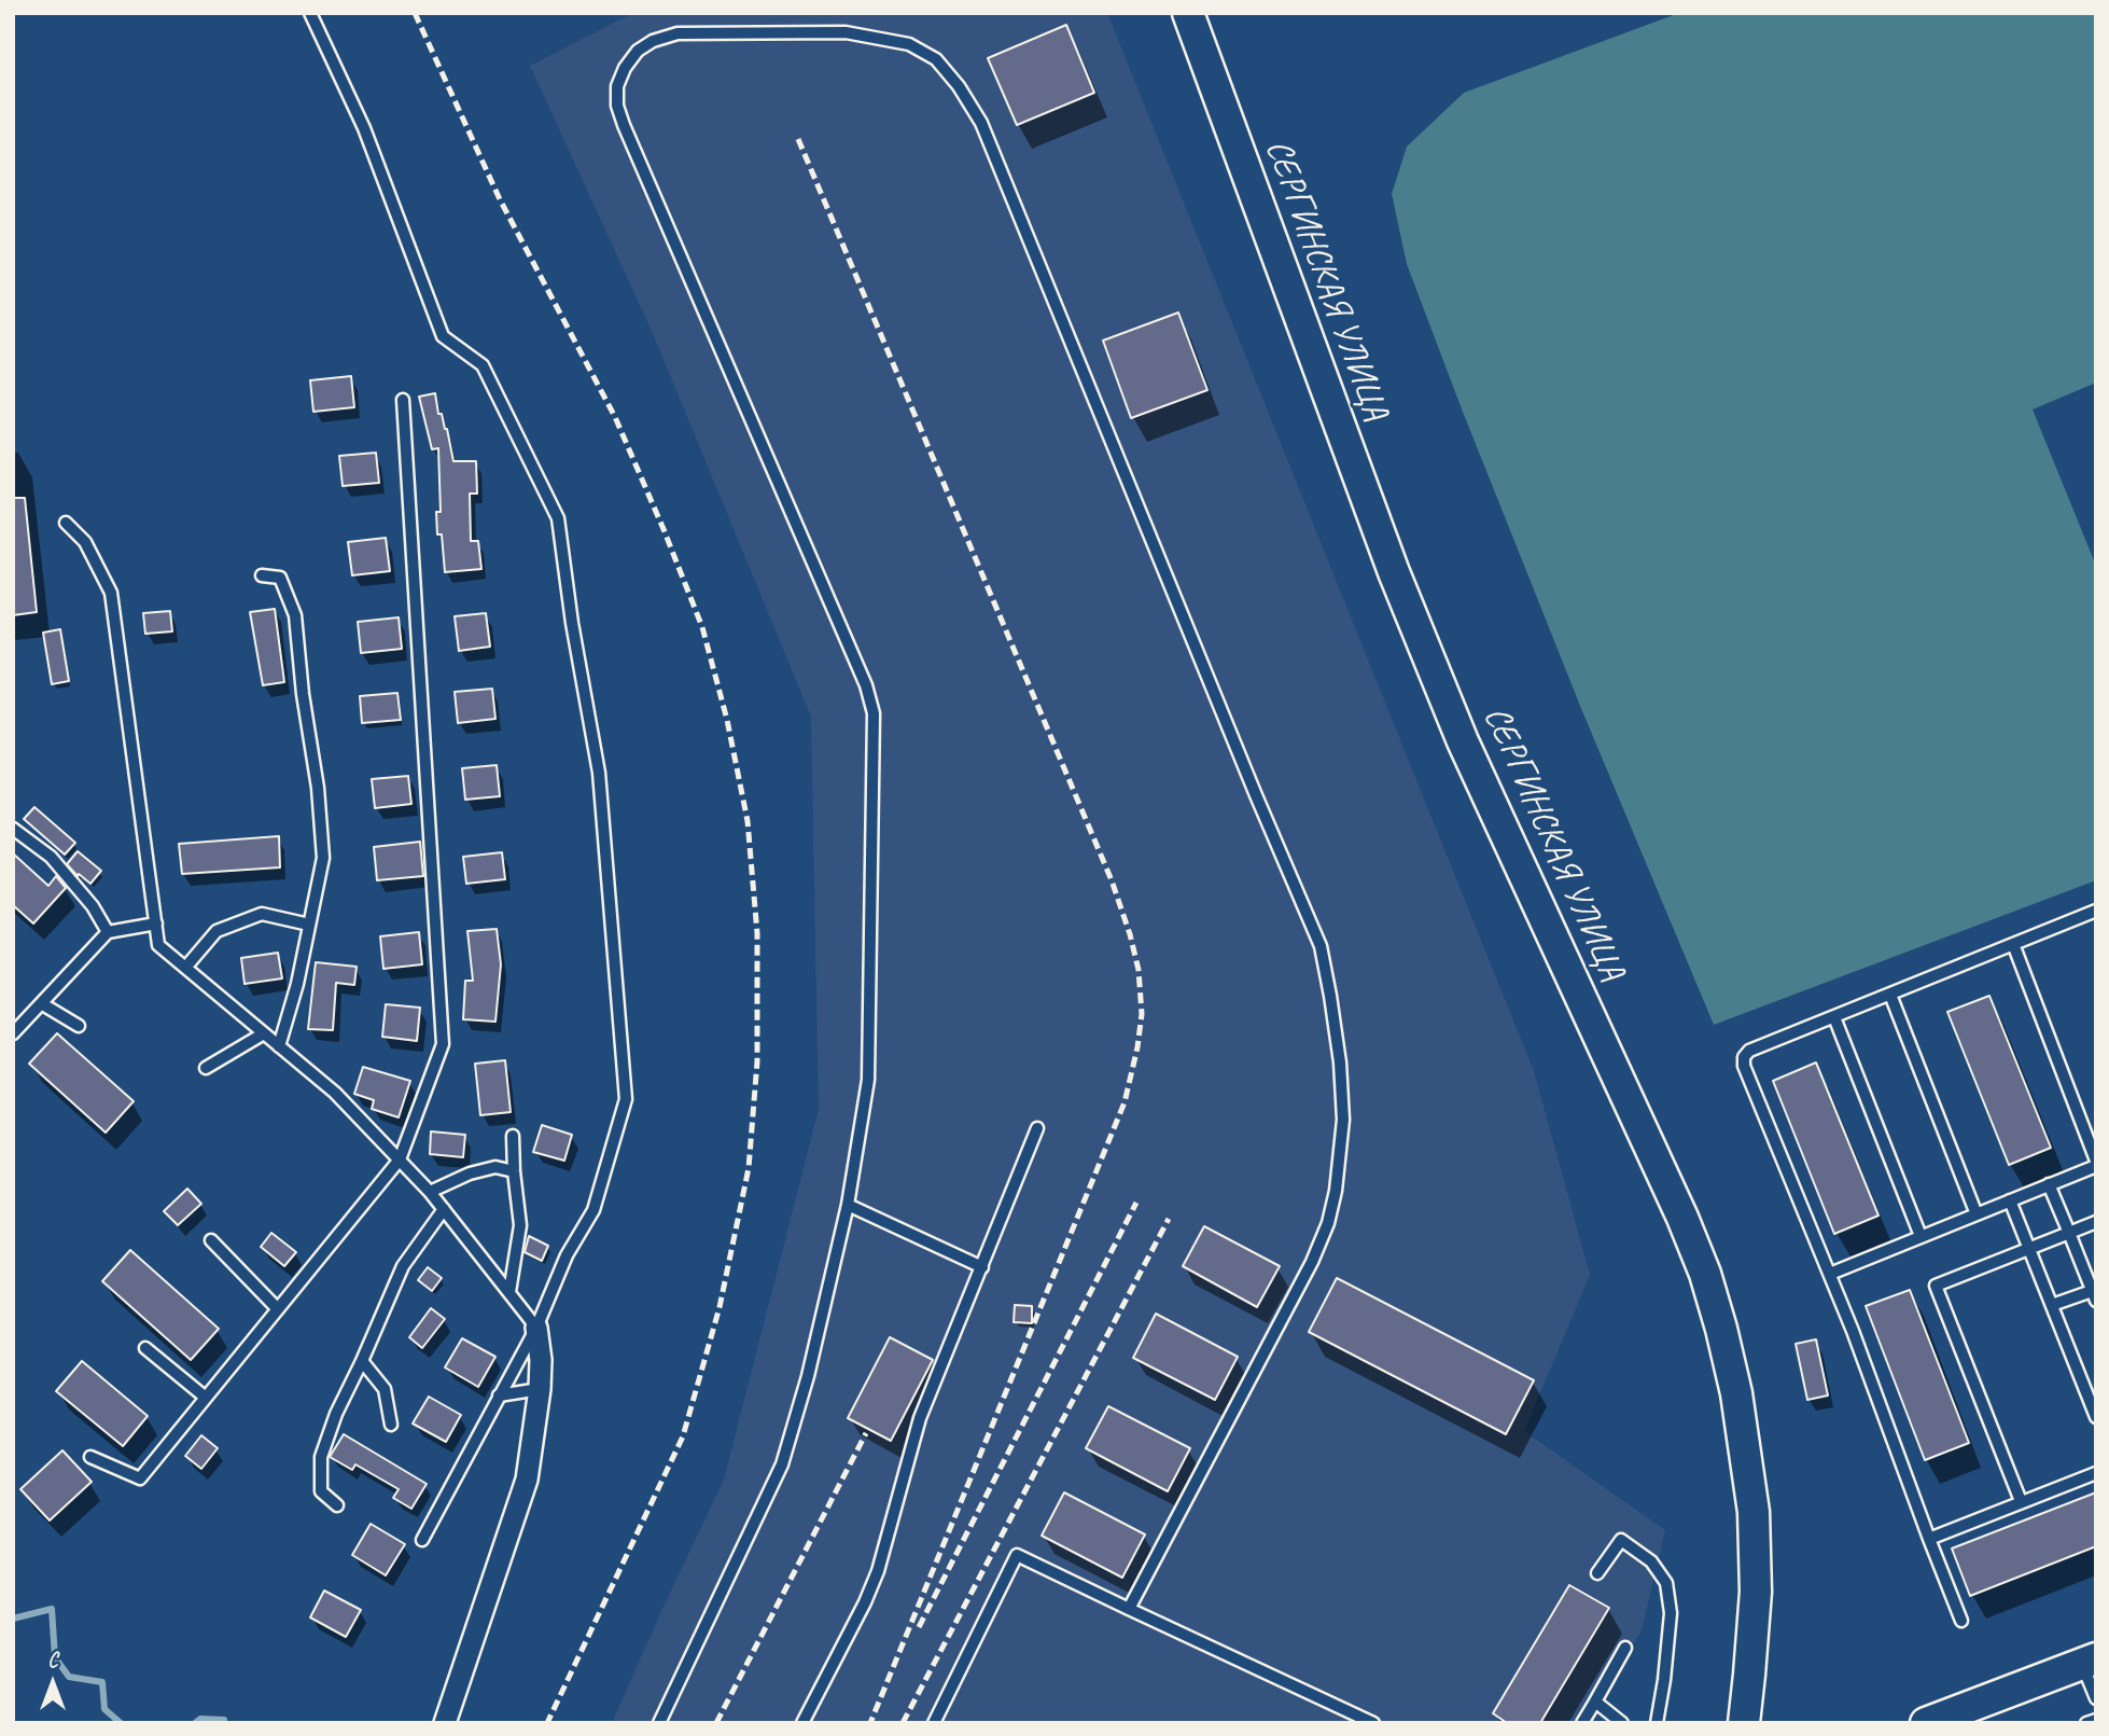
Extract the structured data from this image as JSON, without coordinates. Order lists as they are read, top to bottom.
{
  "streets": {
    "main road": ["СЕРГИНСКАЯ УЛИЦА"]
  },
  "north": "top"
}
